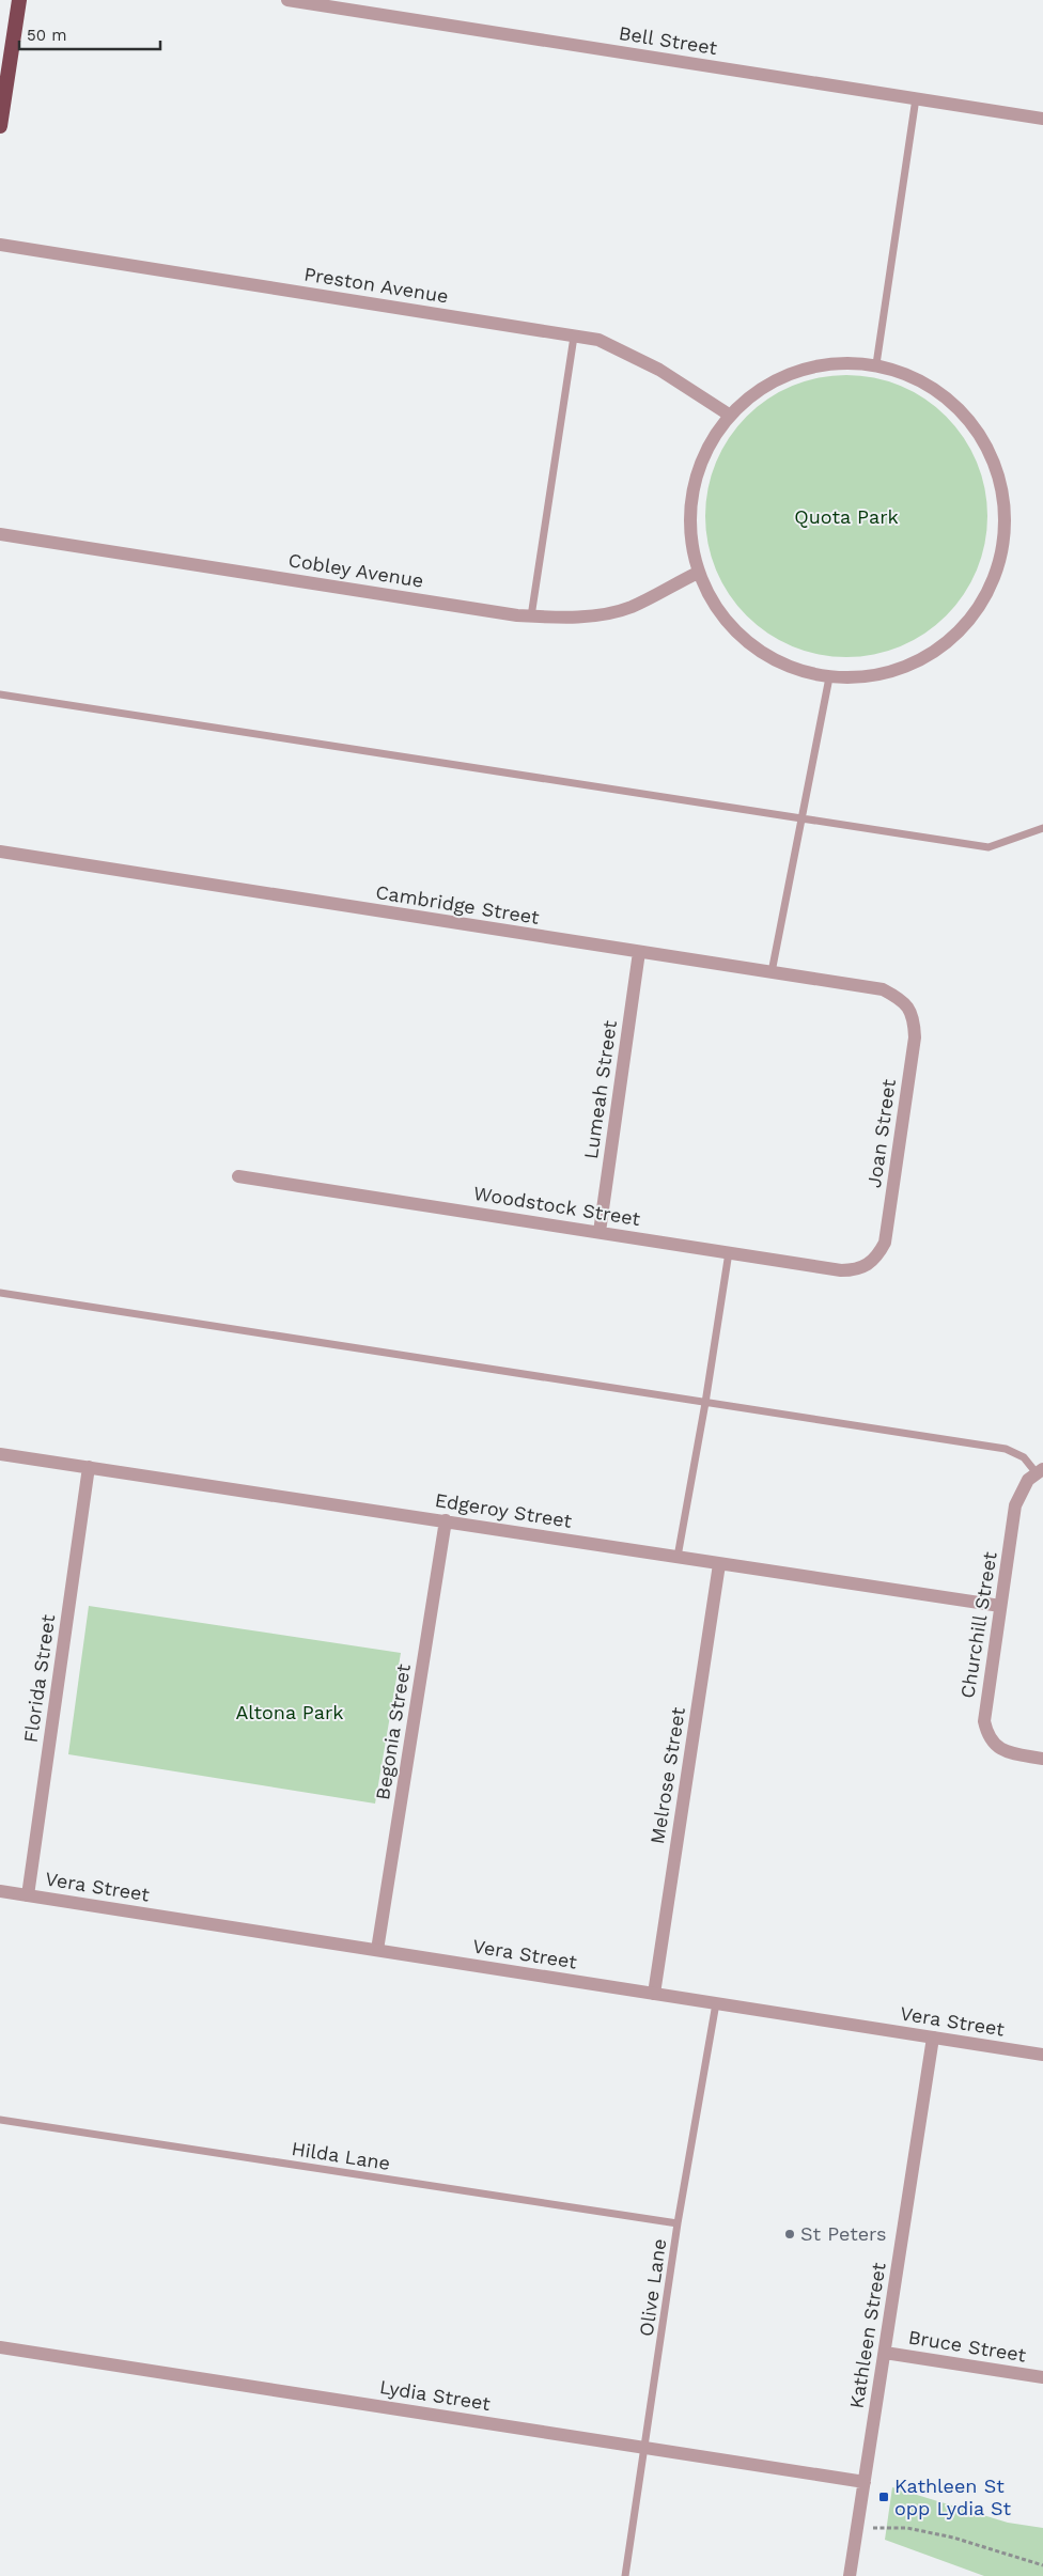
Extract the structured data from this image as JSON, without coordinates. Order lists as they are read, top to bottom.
{
  "streets": {
    "street": [
      "Bell Street",
      "Preston Avenue",
      "Cobley Avenue",
      "Cambridge Street",
      "Lumeah Street",
      "Joan Street",
      "Woodstock Street",
      "Edgeroy Street",
      "Churchill Street",
      "Florida Street",
      "Begonia Street",
      "Melrose Street",
      "Vera Street",
      "Kathleen Street",
      "Bruce Street",
      "Lydia Street"
    ],
    "lane": ["Hilda Lane", "Olive Lane"]
  },
  "crossings": [
    ["Cambridge Street", "Lumeah Street"],
    ["Cambridge Street", "Joan Street"],
    ["Lumeah Street", "Woodstock Street"],
    ["Joan Street", "Woodstock Street"],
    ["Edgeroy Street", "Churchill Street"],
    ["Edgeroy Street", "Florida Street"],
    ["Edgeroy Street", "Begonia Street"],
    ["Edgeroy Street", "Melrose Street"],
    ["Florida Street", "Vera Street"],
    ["Begonia Street", "Vera Street"],
    ["Melrose Street", "Vera Street"],
    ["Vera Street", "Olive Lane"],
    ["Vera Street", "Kathleen Street"],
    ["Hilda Lane", "Olive Lane"],
    ["Olive Lane", "Lydia Street"],
    ["Kathleen Street", "Bruce Street"],
    ["Kathleen Street", "Lydia Street"]
  ],
  "parks": ["Quota Park", "Altona Park"],
  "places": {
    "other": ["St Peters"],
    "transit": ["Kathleen St opp Lydia St"]
  },
  "scale_bar": "50 m"
}
